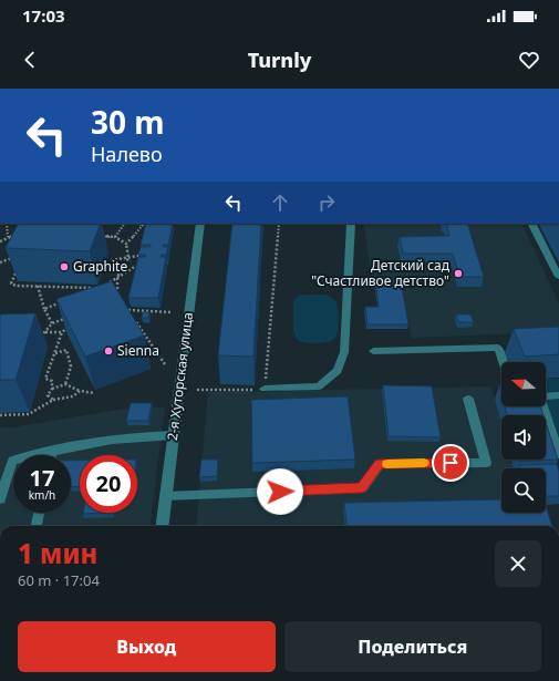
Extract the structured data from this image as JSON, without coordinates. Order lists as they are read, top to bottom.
{
  "streets": {
    "street": ["2-я Хуторская улица"]
  },
  "places": ["Graphite", "Детский сад \"Счастливое детство\"", "Sienna"],
  "north": "left",
  "page": {
    "status": "17:03",
    "header": "Turnly",
    "turn": ["30 m", "Налево"],
    "speed": "17 km/h",
    "limit": "20",
    "heading": ["1 мин", "60 m · 17:04"],
    "buttons": ["Выход", "Поделиться"]
  }
}
